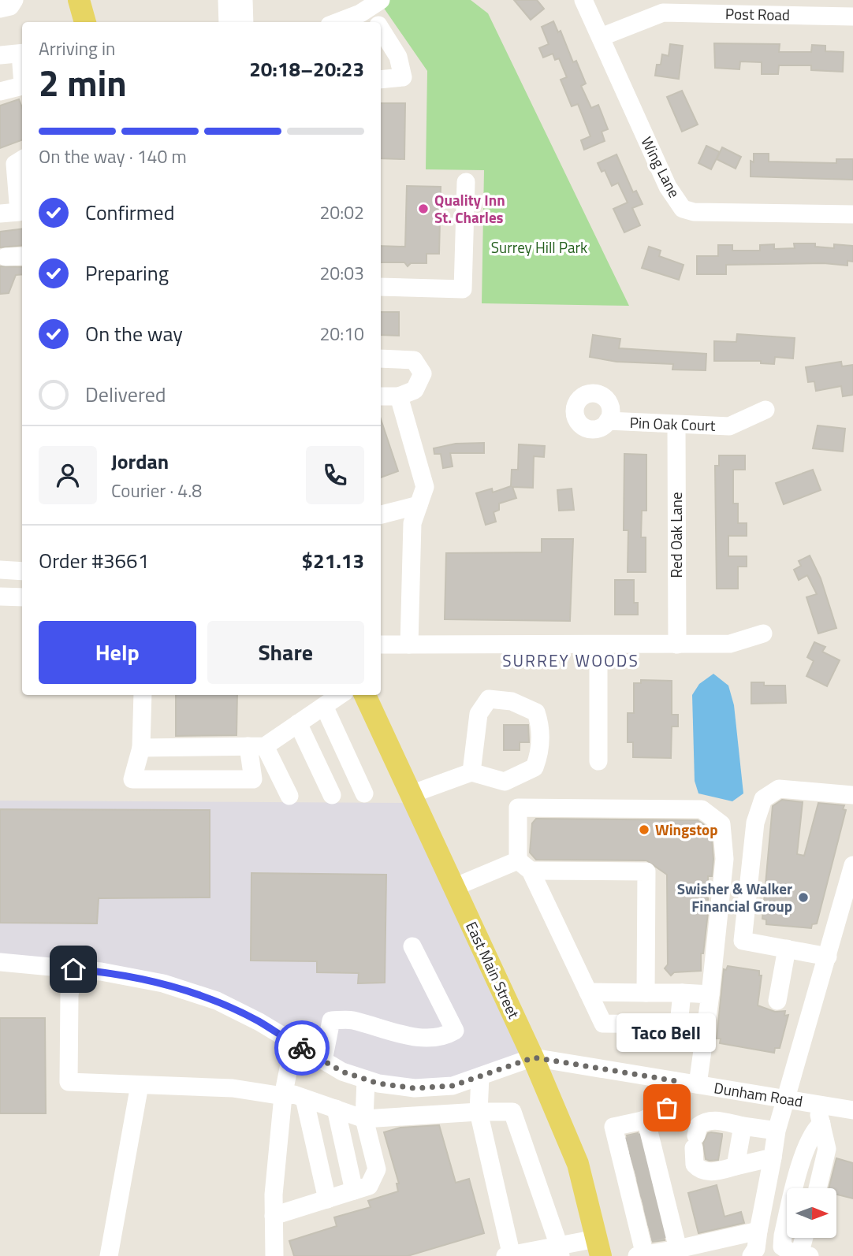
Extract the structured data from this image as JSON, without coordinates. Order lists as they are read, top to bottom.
{
  "streets": {
    "main road": ["East Main Street"],
    "street": [
      "Post Road",
      "Wing Lane",
      "Pin Oak Court",
      "Red Oak Lane",
      "Dunham Road"
    ]
  },
  "crossings": [
    ["Post Road", "Wing Lane"],
    ["Pin Oak Court", "Red Oak Lane"],
    ["East Main Street", "Dunham Road"]
  ],
  "districts": ["SURREY WOODS"],
  "parks": ["Surrey Hill Park"],
  "places": [
    "Quality Inn St. Charles",
    "Wingstop",
    "Swisher & Walker Financial Group",
    "Taco Bell"
  ],
  "north": "right",
  "page": {
    "heading": ["2 min", "Arriving in", "20:18–20:23"],
    "panel": [
      "Jordan",
      "Courier · 4.8",
      "Order #3661",
      "$21.13"
    ],
    "bar": "On the way · 140 m",
    "list": [
      ["Confirmed", "20:02"],
      ["Preparing", "20:03"],
      ["On the way", "20:10"],
      "Delivered"
    ],
    "buttons": ["Help", "Share"],
    "bubble": "Taco Bell"
  }
}
